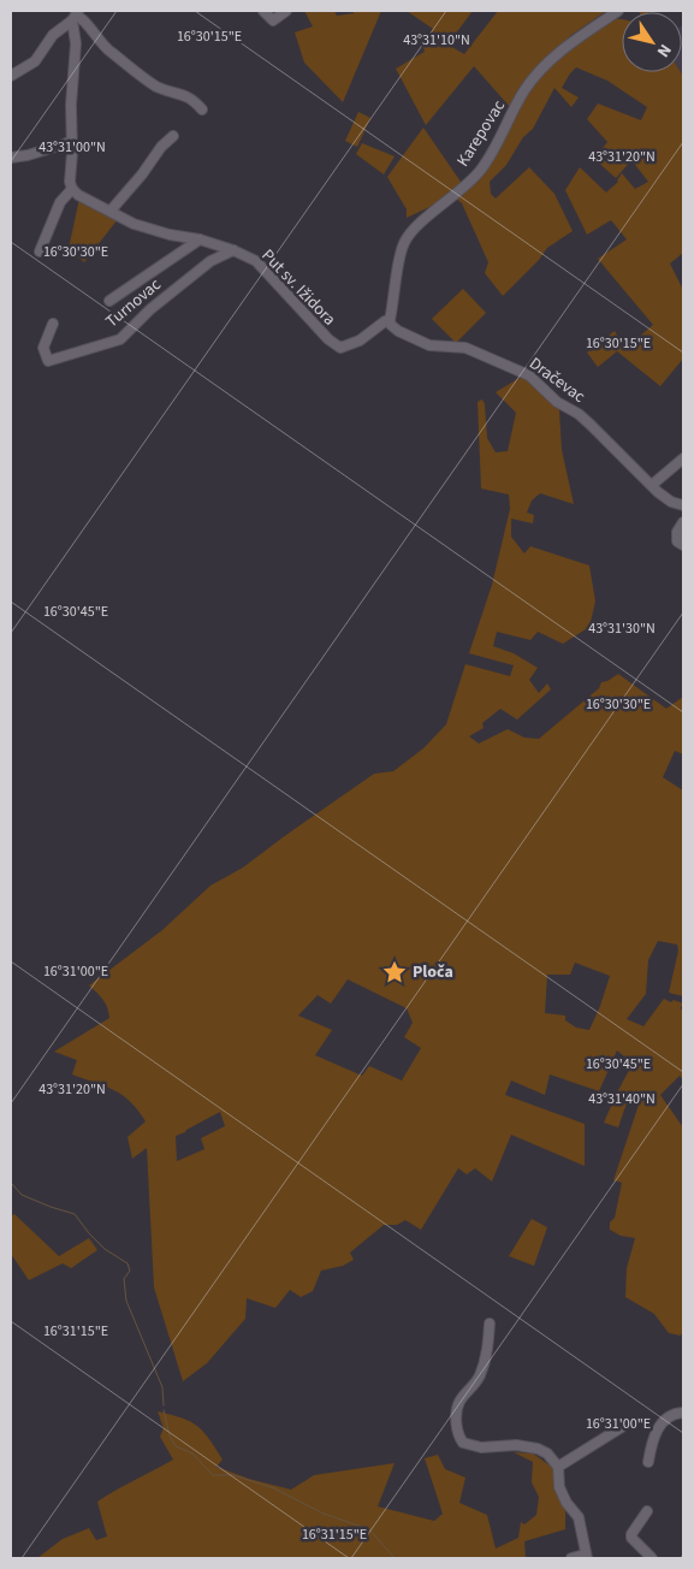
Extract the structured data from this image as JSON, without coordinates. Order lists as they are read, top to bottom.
{
  "streets": {
    "street": [
      "Karepovac",
      "Put sv. Ižidora",
      "Turnovac",
      "Dračevac"
    ]
  },
  "crossings": [
    ["Karepovac", "Put sv. Ižidora"],
    ["Karepovac", "Dračevac"],
    ["Put sv. Ižidora", "Turnovac"],
    ["Put sv. Ižidora", "Dračevac"]
  ],
  "places": {
    "place": ["Ploča"]
  },
  "north": "bottom right",
  "coordinates": [
    "16°30'15\"E",
    "43°31'10\"N",
    "43°31'00\"N",
    "43°31'20\"N",
    "16°30'30\"E",
    "16°30'45\"E",
    "43°31'30\"N",
    "16°31'00\"E",
    "43°31'40\"N",
    "16°31'15\"E"
  ]
}
